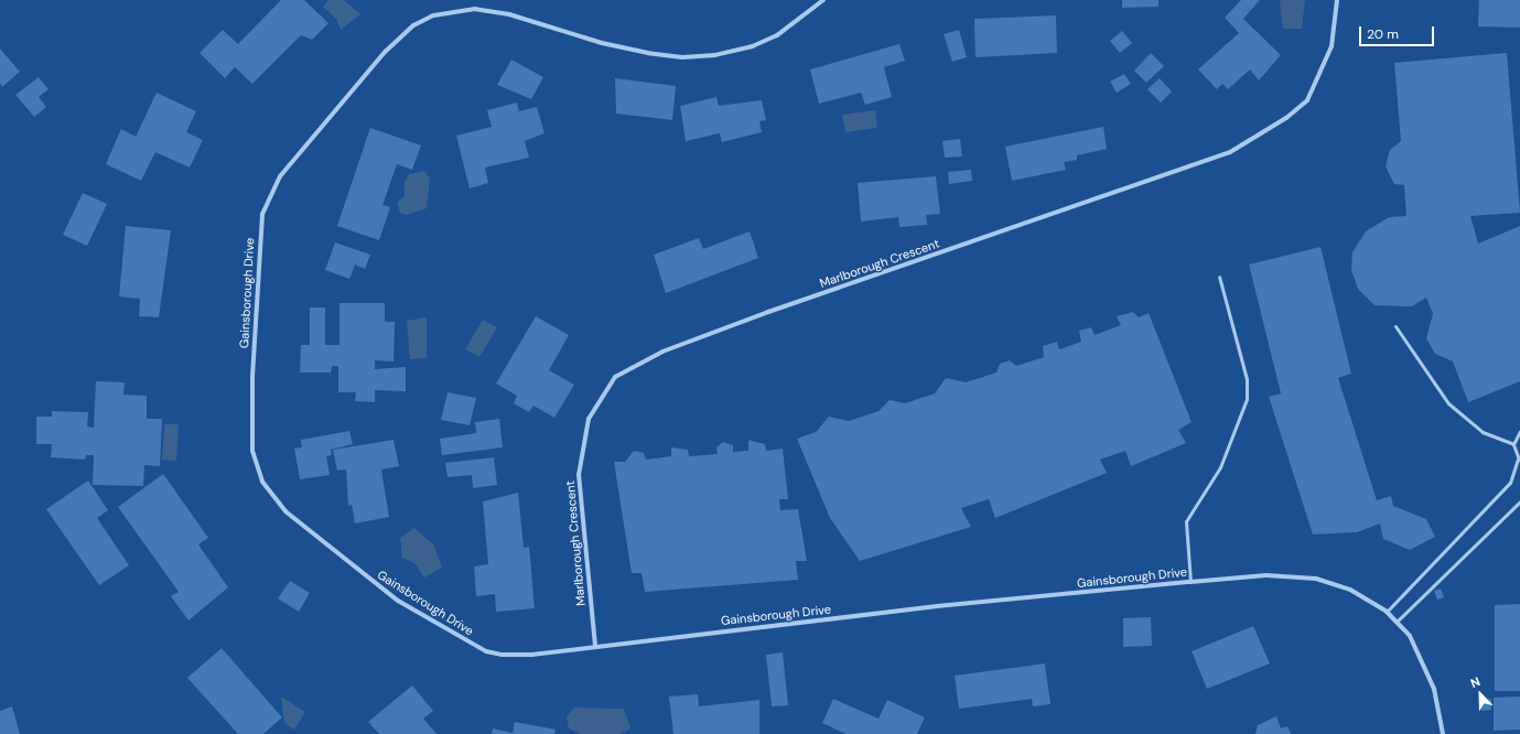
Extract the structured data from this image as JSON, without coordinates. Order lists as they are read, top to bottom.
{
  "streets": {
    "street": ["Marlborough Crescent", "Gainsborough Drive"]
  },
  "crossings": [
    ["Marlborough Crescent", "Gainsborough Drive"]
  ],
  "scale_bar": "20 m",
  "north": "top left"
}
